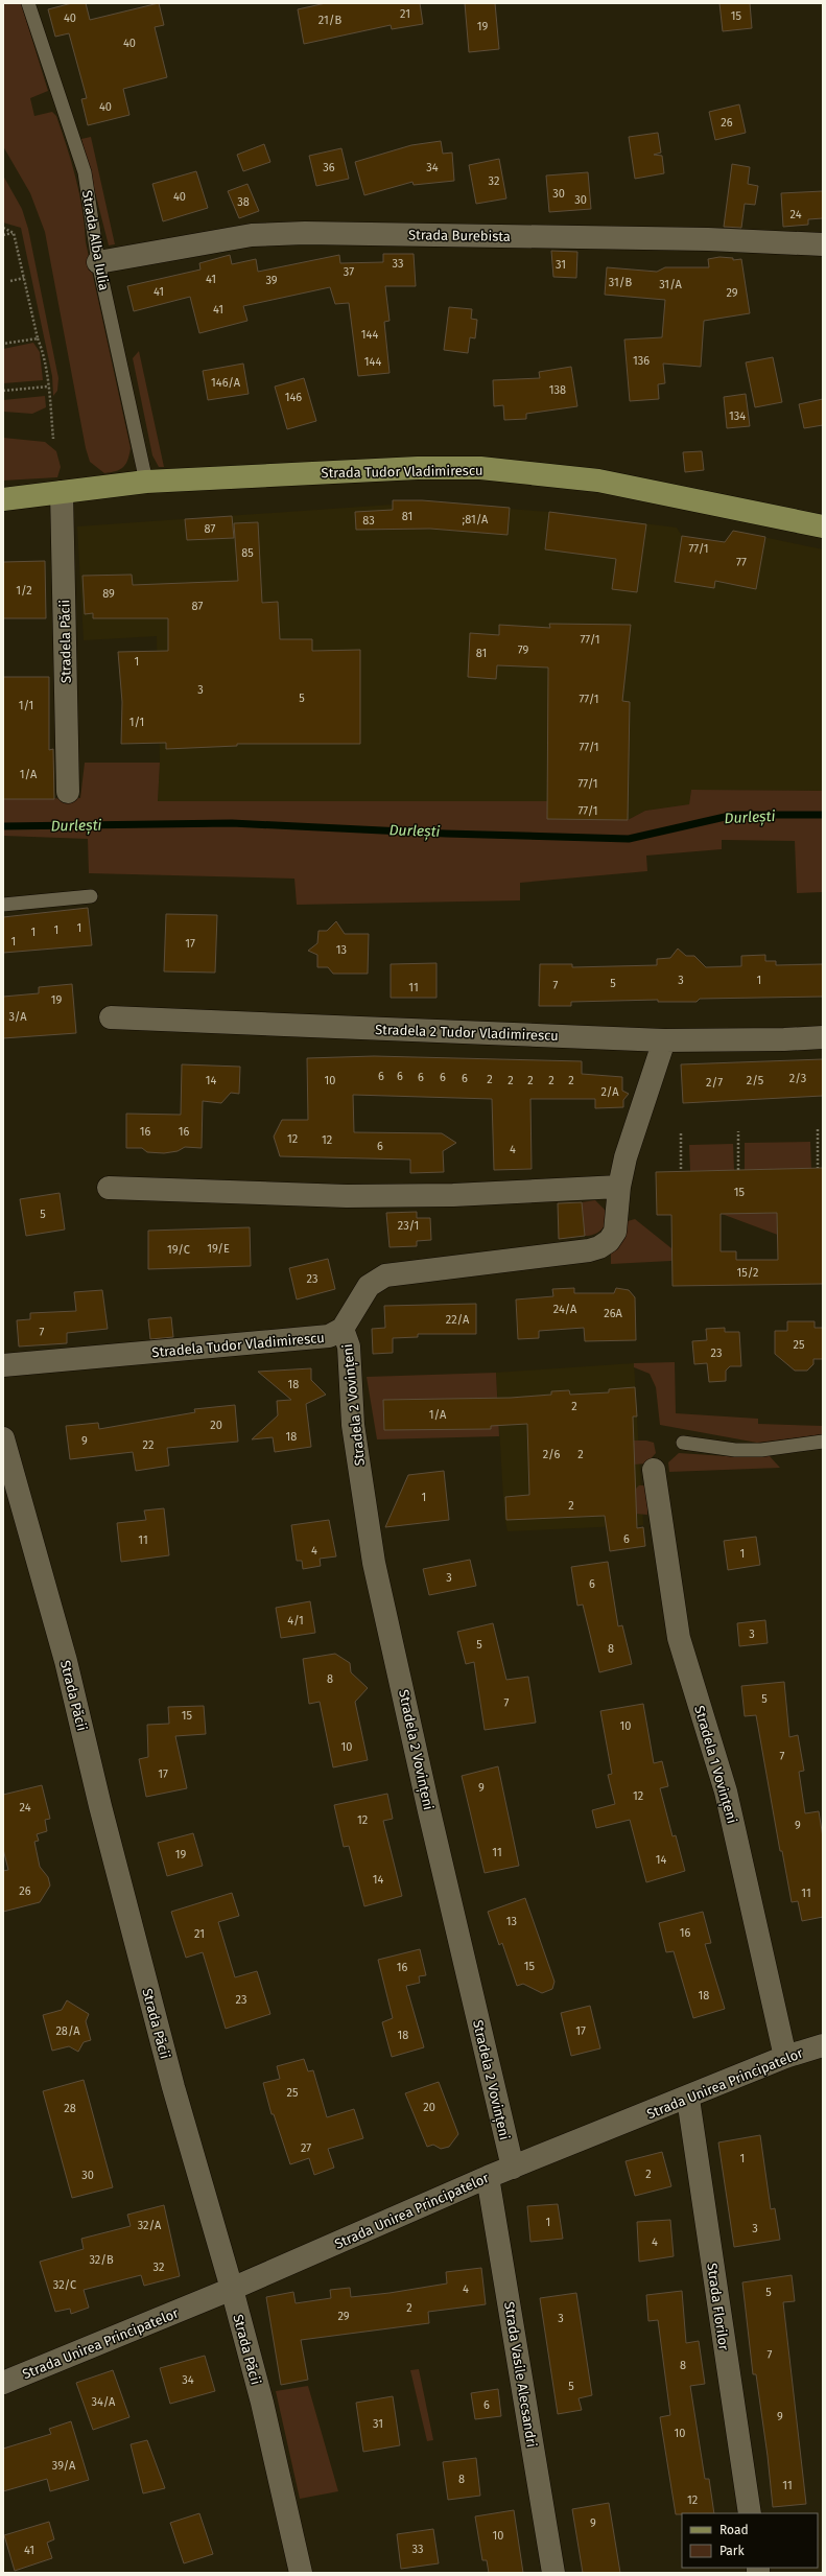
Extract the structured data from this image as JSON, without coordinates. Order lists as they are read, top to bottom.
{
  "streets": {
    "main road": ["Strada Tudor Vladimirescu"],
    "street": [
      "Strada Burebista",
      "Stradela Păcii",
      "Stradela 2 Tudor Vladimirescu",
      "Stradela Tudor Vladimirescu",
      "Stradela 2 Vovințeni",
      "Strada Păcii",
      "Stradela 1 Vovințeni",
      "Strada Unirea Principatelor",
      "Strada Florilor",
      "Strada Vasile Alecsandri"
    ],
    "lane": ["Strada Alba Iulia"]
  },
  "crossings": [
    ["Strada Burebista", "Strada Alba Iulia"],
    ["Strada Alba Iulia", "Strada Tudor Vladimirescu"],
    ["Strada Tudor Vladimirescu", "Stradela Păcii"],
    ["Stradela 2 Tudor Vladimirescu", "Stradela Tudor Vladimirescu"],
    ["Stradela Tudor Vladimirescu", "Stradela 2 Vovințeni"],
    ["Stradela 2 Vovințeni", "Strada Unirea Principatelor"],
    ["Strada Păcii", "Strada Unirea Principatelor"],
    ["Stradela 1 Vovințeni", "Strada Unirea Principatelor"],
    ["Strada Unirea Principatelor", "Strada Florilor"],
    ["Strada Unirea Principatelor", "Strada Vasile Alecsandri"]
  ],
  "water": ["Durlești"],
  "house_numbers": [
    "21",
    "15",
    "40",
    "21/B",
    "19",
    "40",
    "40",
    "26",
    "36",
    "34",
    "32",
    "30",
    "40",
    "30",
    "38",
    "24",
    "33",
    "31",
    "37",
    "41",
    "39",
    "31/B",
    "31/A",
    "41",
    "29",
    "41",
    "144",
    "136",
    "144",
    "146/A",
    "138",
    "146",
    "134",
    "81",
    ";81/A",
    "83",
    "87",
    "77/1",
    "85",
    "77",
    "1/2",
    "89",
    "87",
    "77/1",
    "79",
    "81",
    "1",
    "3",
    "5",
    "77/1",
    "1/1",
    "1/1",
    "77/1",
    "1/A",
    "77/1",
    "77/1",
    "1",
    "1",
    "1",
    "1",
    "17",
    "13",
    "3",
    "1",
    "5",
    "7",
    "11",
    "19",
    "3/A",
    "6",
    "6",
    "6",
    "6",
    "6",
    "2/3",
    "2",
    "14",
    "10",
    "2",
    "2",
    "2",
    "2",
    "2/5",
    "2/7",
    "2/A",
    "16",
    "16",
    "12",
    "12",
    "6",
    "4",
    "15",
    "5",
    "23/1",
    "19/E",
    "19/C",
    "15/2",
    "23",
    "24/A",
    "26A",
    "22/A",
    "7",
    "25",
    "23",
    "18",
    "2",
    "1/A",
    "20",
    "18",
    "9",
    "22",
    "2/6",
    "2",
    "1",
    "2",
    "6",
    "11",
    "4",
    "1",
    "3",
    "6",
    "4/1",
    "3",
    "5",
    "8",
    "8",
    "5",
    "7",
    "15",
    "10",
    "10",
    "7",
    "17",
    "9",
    "12",
    "24",
    "12",
    "9",
    "11",
    "19",
    "14",
    "14",
    "26",
    "11",
    "13",
    "16",
    "21",
    "15",
    "16",
    "18",
    "23",
    "28/A",
    "17",
    "18",
    "25",
    "20",
    "28",
    "27",
    "1",
    "2",
    "30",
    "1",
    "32/A",
    "3",
    "4",
    "32/B",
    "32",
    "32/C",
    "4",
    "5",
    "2",
    "29",
    "3",
    "7",
    "8",
    "34",
    "5",
    "34/A",
    "6",
    "9",
    "31",
    "10",
    "39/A",
    "8",
    "11",
    "12",
    "9",
    "10",
    "33",
    "41"
  ],
  "legend": ["Road", "Park"]
}
